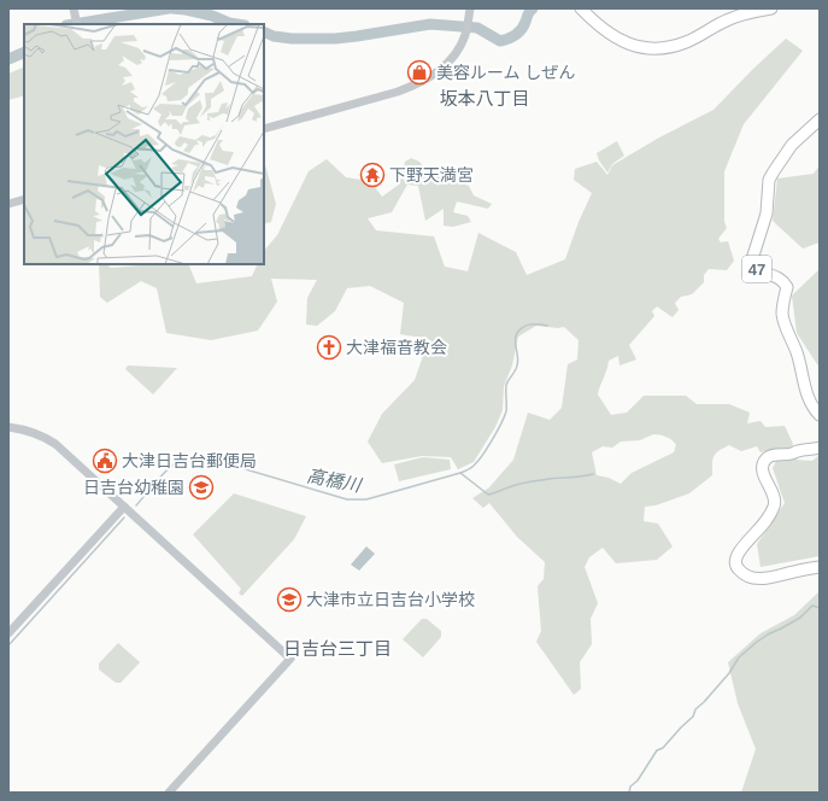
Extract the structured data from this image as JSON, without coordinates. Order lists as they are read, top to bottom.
{
  "streets": {
    "main road": ["47"]
  },
  "districts": ["坂本八丁目", "日吉台三丁目"],
  "water": ["高橋川"],
  "places": {
    "shop": ["美容ルーム しぜん"],
    "temple": ["下野天満宮"],
    "church": ["大津福音教会"],
    "public building": ["大津日吉台郵便局"],
    "school or university": ["日吉台幼稚園", "大津市立日吉台小学校"]
  }
}
